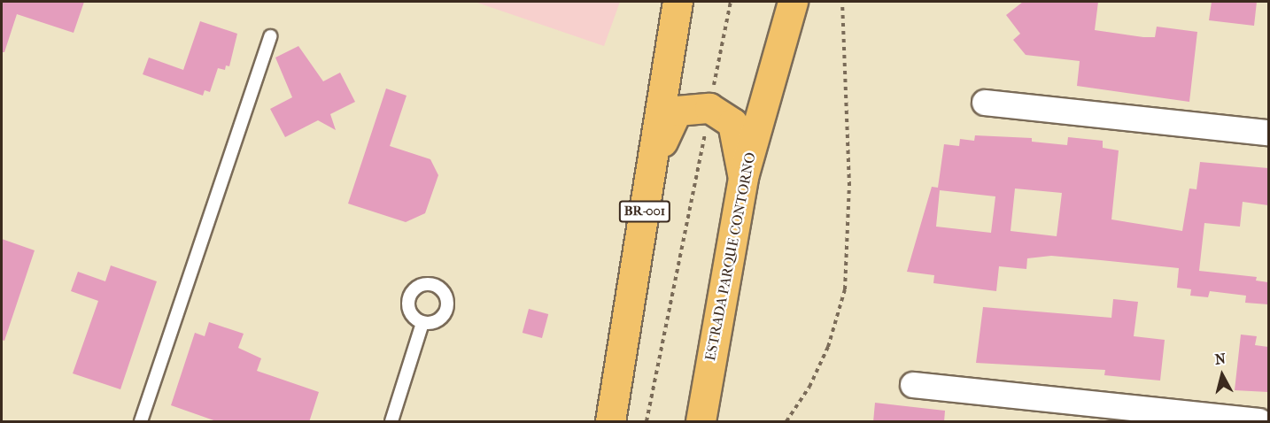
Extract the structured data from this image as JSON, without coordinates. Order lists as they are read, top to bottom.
{
  "streets": {
    "highway": ["BR-001", "ESTRADA PARQUE CONTORNO"]
  },
  "north": "top"
}
